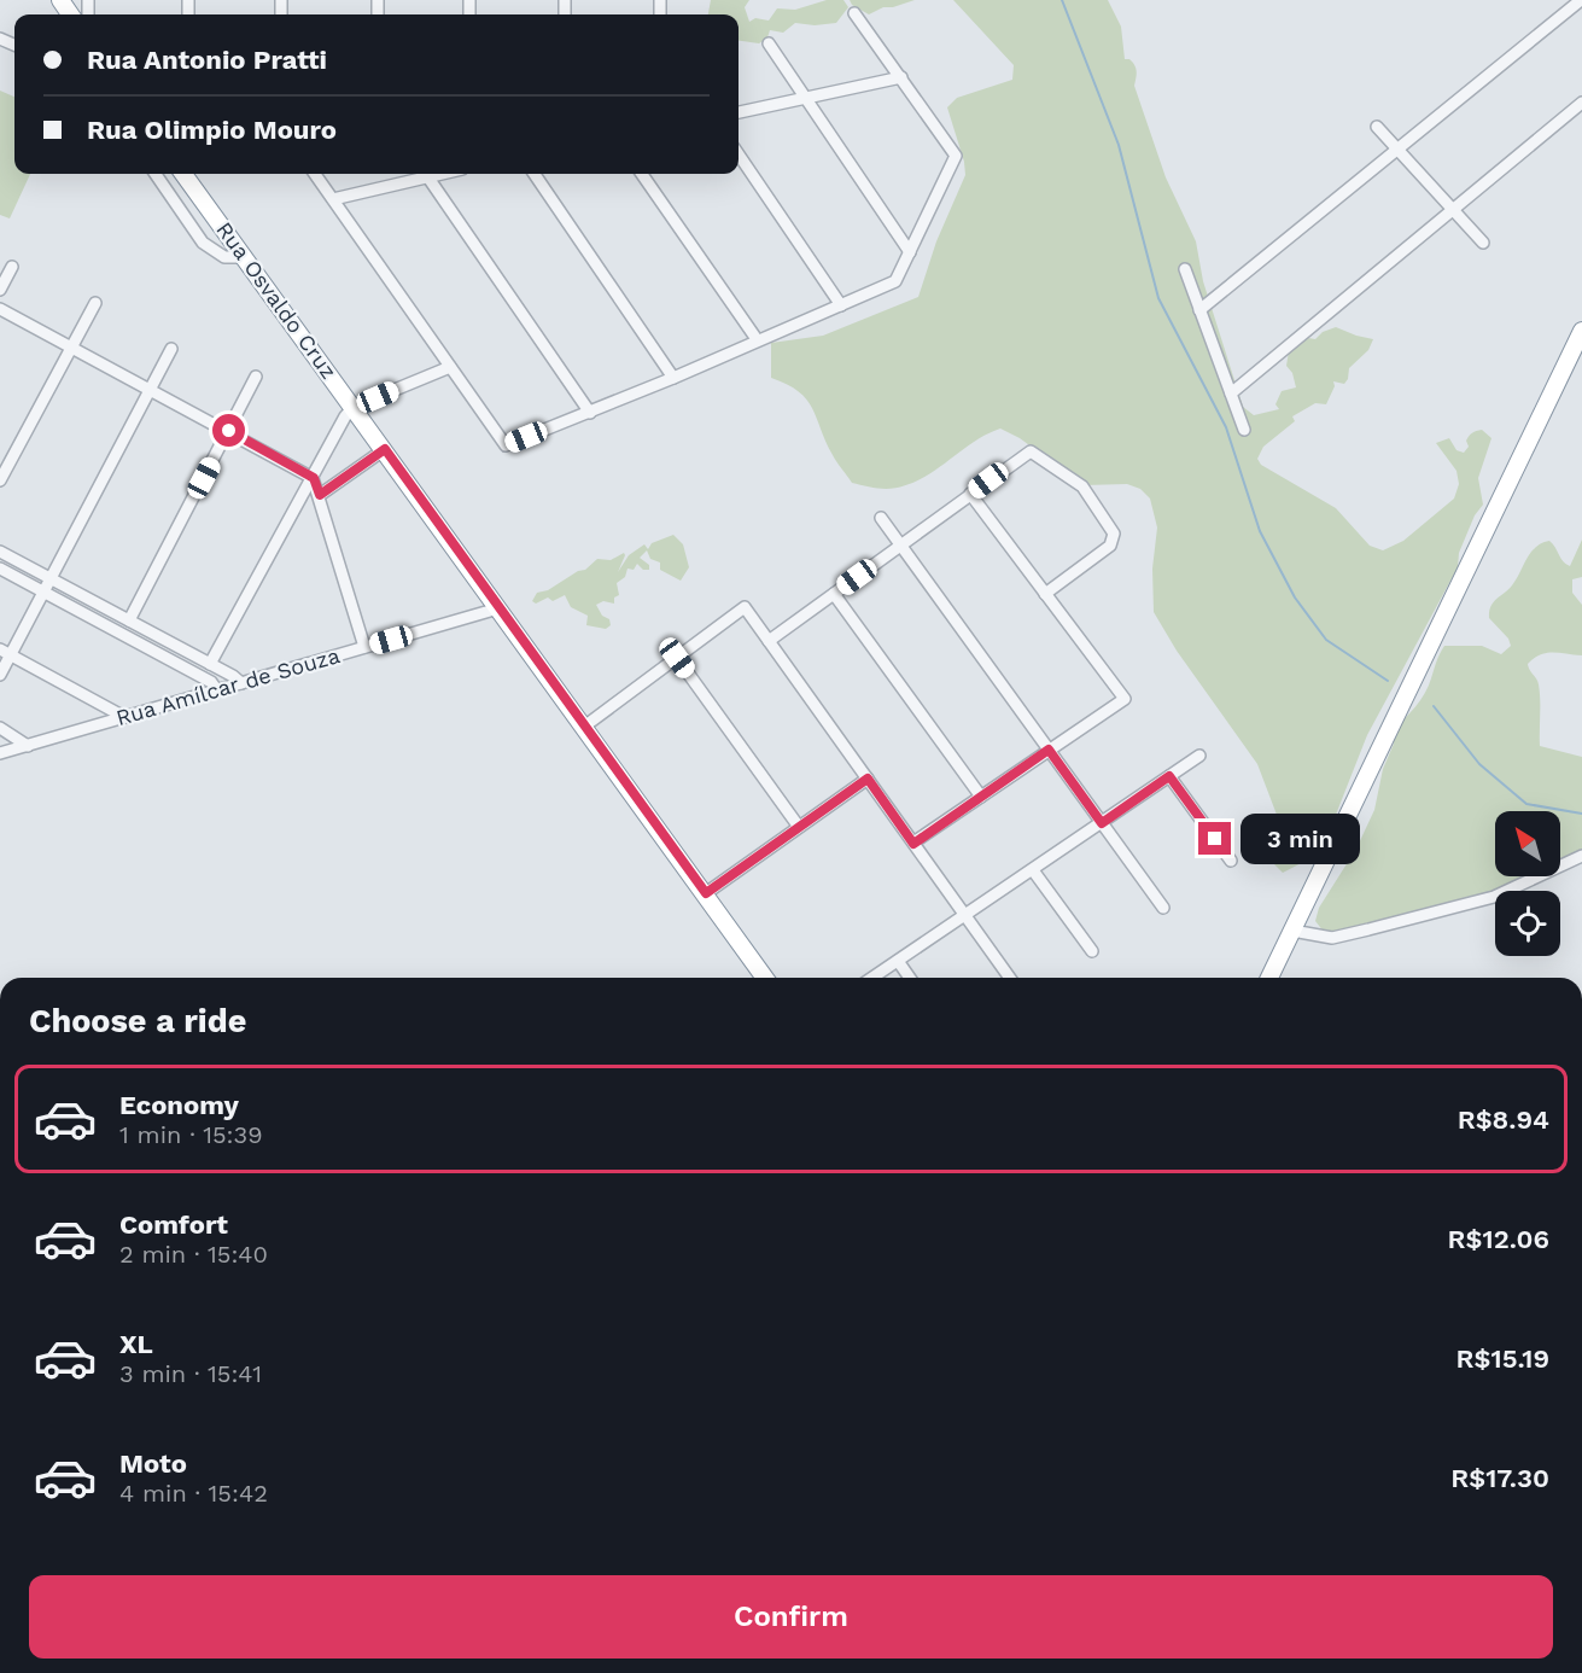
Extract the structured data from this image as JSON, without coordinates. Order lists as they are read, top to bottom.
{
  "streets": {
    "highway": ["Rua Osvaldo Cruz"],
    "street": ["Rua Amílcar de Souza"]
  },
  "crossings": [
    ["Rua Osvaldo Cruz", "Rua Amílcar de Souza"]
  ],
  "north": "top left",
  "page": {
    "banner": ["Rua Antonio Pratti", "Rua Olimpio Mouro"],
    "bubble": "3 min",
    "heading": "Choose a ride",
    "list": [
      {
        "name": "Economy",
        "note": "1 min · 15:39",
        "value": "R$8.94"
      },
      {
        "name": "Comfort",
        "note": "2 min · 15:40",
        "value": "R$12.06"
      },
      {
        "name": "XL",
        "note": "3 min · 15:41",
        "value": "R$15.19"
      },
      {
        "name": "Moto",
        "note": "4 min · 15:42",
        "value": "R$17.30"
      }
    ],
    "buttons": "Confirm"
  }
}
